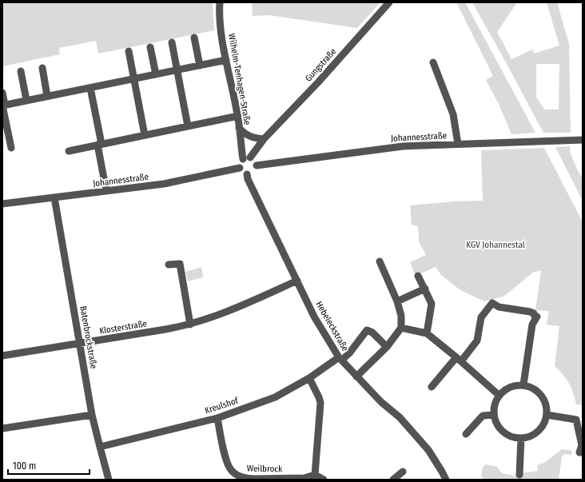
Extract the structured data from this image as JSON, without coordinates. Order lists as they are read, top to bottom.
{
  "streets": {
    "street": [
      "Gungstraße",
      "Wilhelm-Tenhagen-Straße",
      "Johannesstraße",
      "Hebeleckstraße",
      "Klosterstraße",
      "Batenbrockstraße",
      "Kreulshof",
      "Weilbrock"
    ]
  },
  "crossings": [
    ["Gungstraße", "Wilhelm-Tenhagen-Straße"],
    ["Gungstraße", "Johannesstraße"],
    ["Gungstraße", "Hebeleckstraße"],
    ["Wilhelm-Tenhagen-Straße", "Johannesstraße"],
    ["Wilhelm-Tenhagen-Straße", "Hebeleckstraße"],
    ["Johannesstraße", "Hebeleckstraße"],
    ["Johannesstraße", "Batenbrockstraße"],
    ["Hebeleckstraße", "Klosterstraße"],
    ["Hebeleckstraße", "Kreulshof"],
    ["Klosterstraße", "Batenbrockstraße"],
    ["Batenbrockstraße", "Kreulshof"],
    ["Kreulshof", "Weilbrock"]
  ],
  "parks": ["KGV Johannestal"],
  "scale_bar": "100 m"
}
